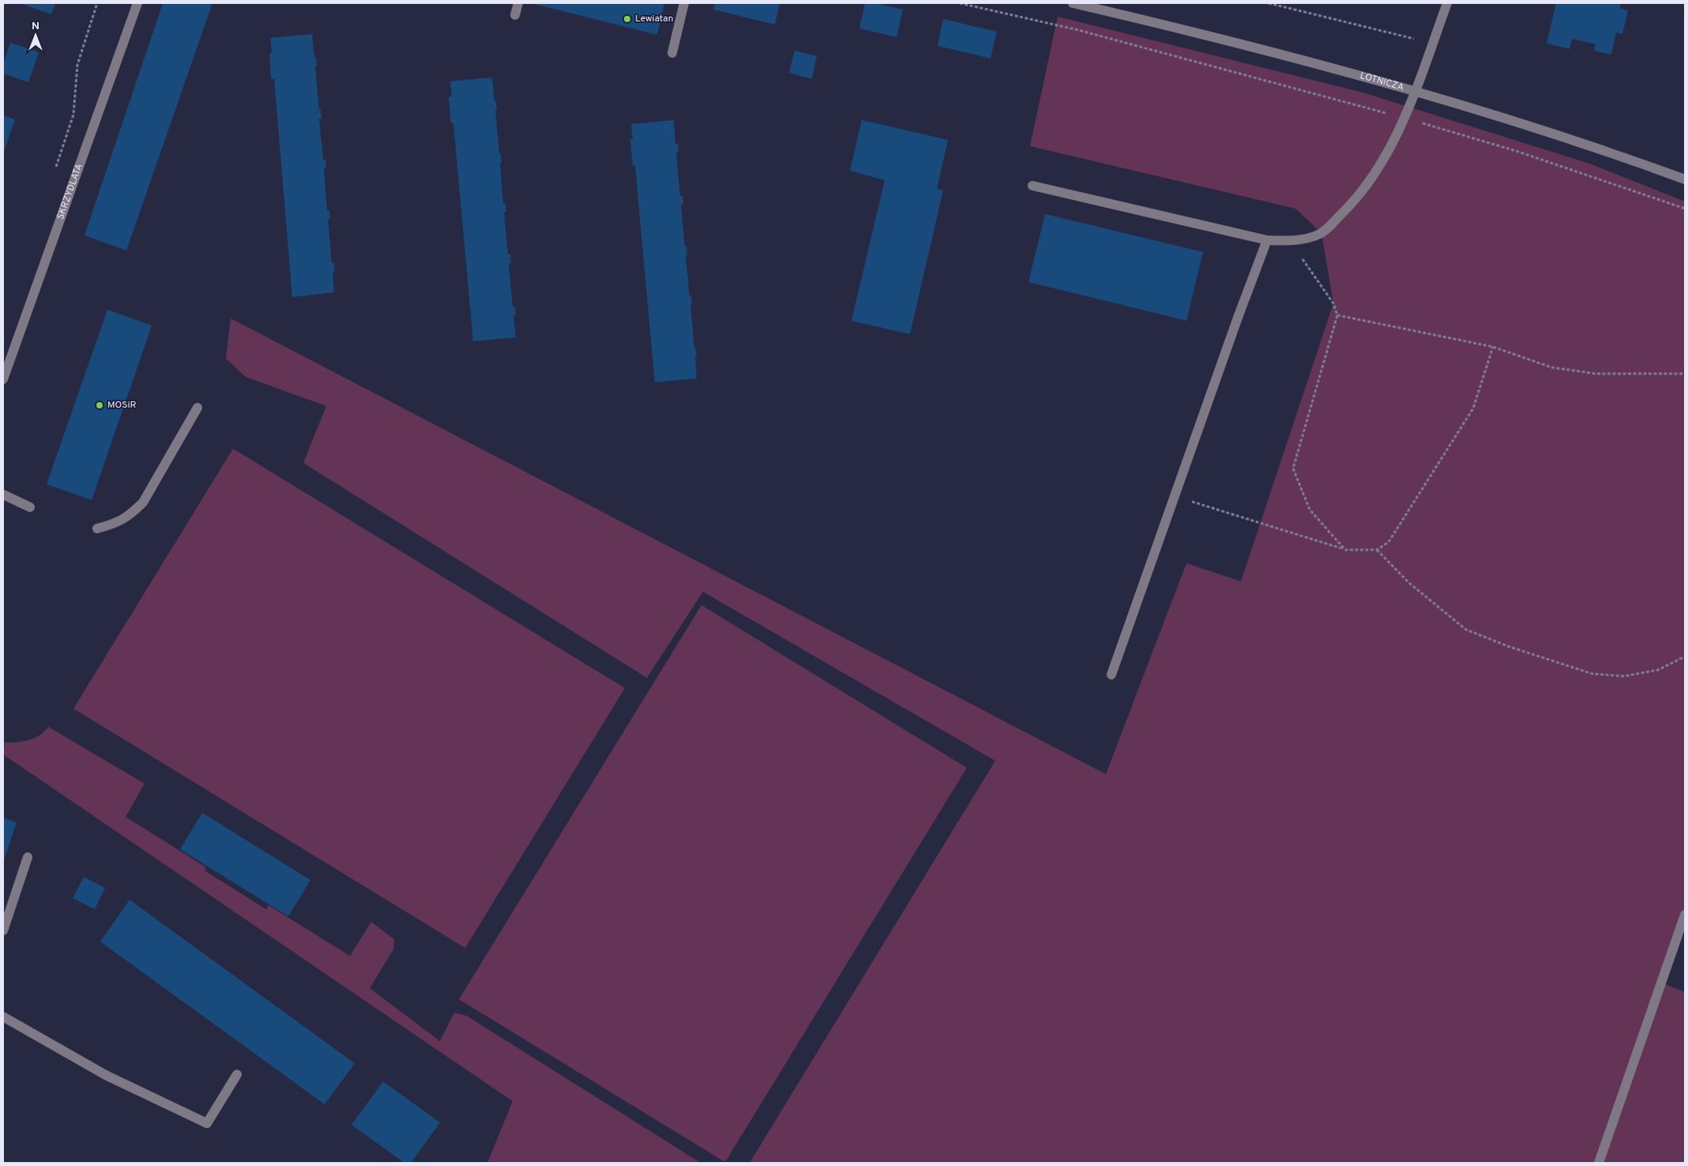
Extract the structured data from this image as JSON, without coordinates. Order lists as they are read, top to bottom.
{
  "streets": {
    "street": ["LOTNICZA", "SKRZYDLATA"]
  },
  "places": ["Lewiatan", "MOSiR"],
  "north": "top"
}
